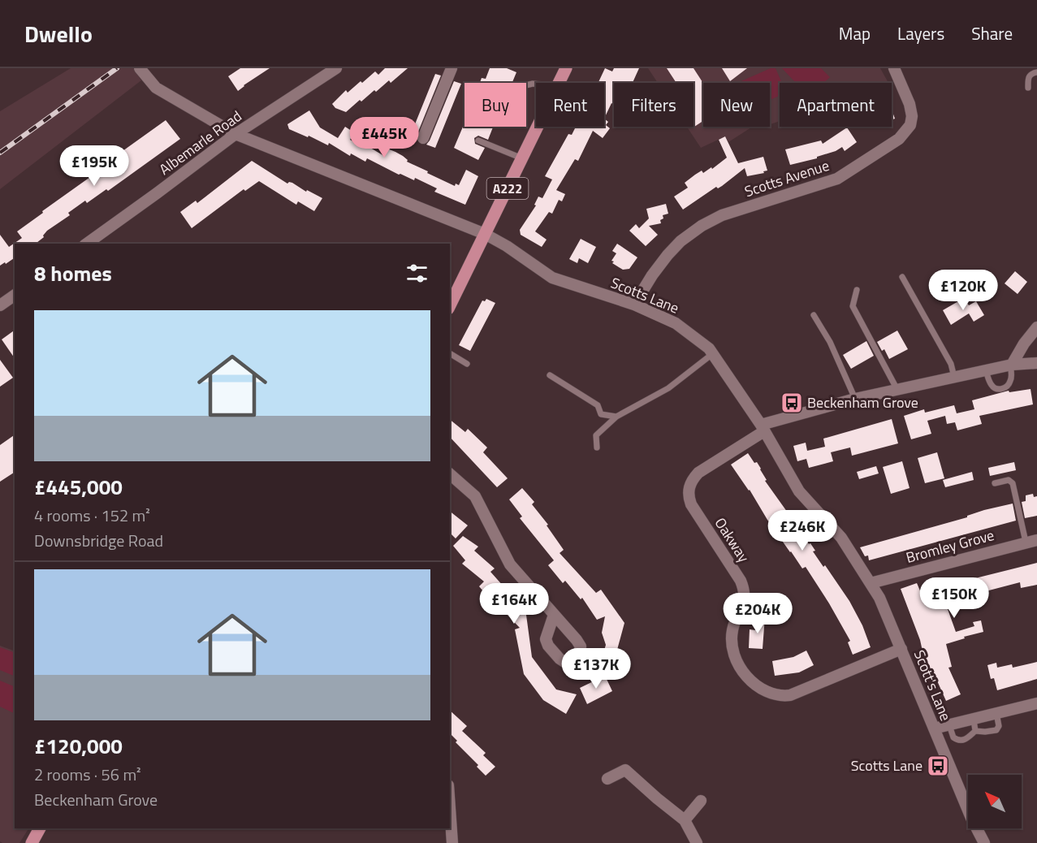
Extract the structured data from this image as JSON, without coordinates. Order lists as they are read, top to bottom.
{
  "streets": {
    "main road": ["A222"],
    "street": [
      "Albemarle Road",
      "Scotts Avenue",
      "Scotts Lane",
      "Oakway",
      "Bromley Grove",
      "Scott's Lane"
    ]
  },
  "crossings": [
    ["Albemarle Road", "Scotts Lane"],
    ["Scotts Avenue", "Scotts Lane"],
    ["A222", "Scotts Lane"],
    ["Scotts Lane", "Oakway"],
    ["Scotts Lane", "Scott's Lane"],
    ["Oakway", "Scott's Lane"],
    ["Bromley Grove", "Scott's Lane"]
  ],
  "places": {
    "bus stop": ["Beckenham Grove", "Scotts Lane"]
  },
  "north": "top left",
  "page": {
    "header": "Dwello",
    "nav": ["Map", "Layers", "Share"],
    "chip": [
      "Buy",
      "Rent",
      "Filters",
      "New",
      "Apartment"
    ],
    "price": [
      "£445K",
      "£195K",
      "£120K",
      "£246K",
      "£150K",
      "£164K",
      "£204K",
      "£137K"
    ],
    "heading": "8 homes",
    "list": [
      {
        "name": "£445,000",
        "note": "4 rooms · 152 m² · Downsbridge Road"
      },
      {
        "name": "£120,000",
        "note": "2 rooms · 56 m² · Beckenham Grove"
      }
    ]
  }
}
